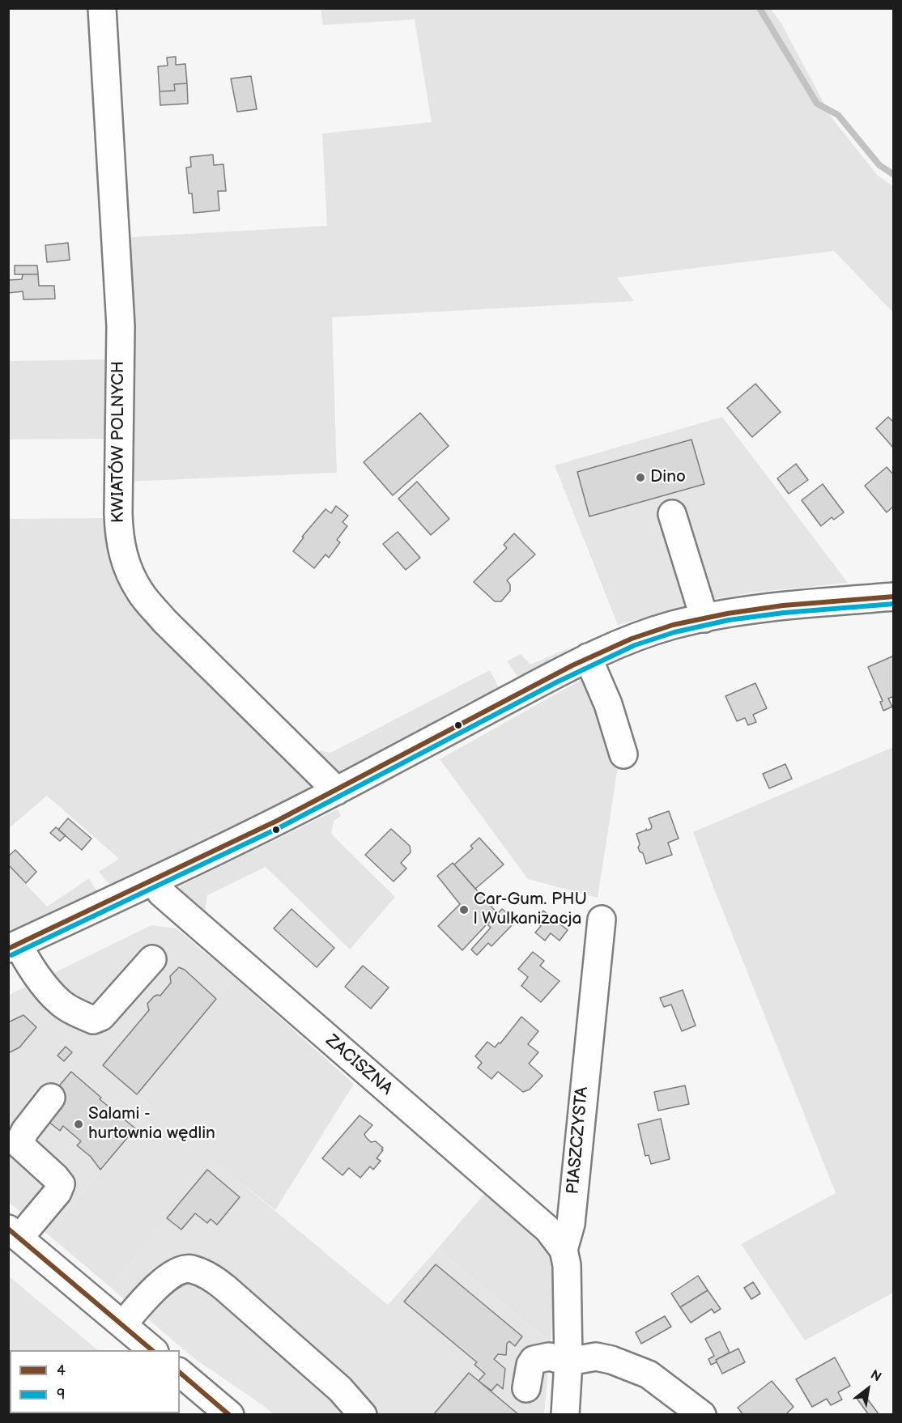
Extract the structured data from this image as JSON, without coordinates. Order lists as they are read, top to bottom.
{
  "streets": {
    "street": ["KWIATÓW POLNYCH", "ZACISZNA", "PIASZCZYSTA"]
  },
  "crossings": [
    ["ZACISZNA", "PIASZCZYSTA"]
  ],
  "places": ["Dino", "Car-Gum. PHU | Wulkanizacja", "Salami - hurtownia wędlin"],
  "lines": ["transit line 4", "transit line 9"],
  "legend": ["4", "9"],
  "north": "top right"
}
